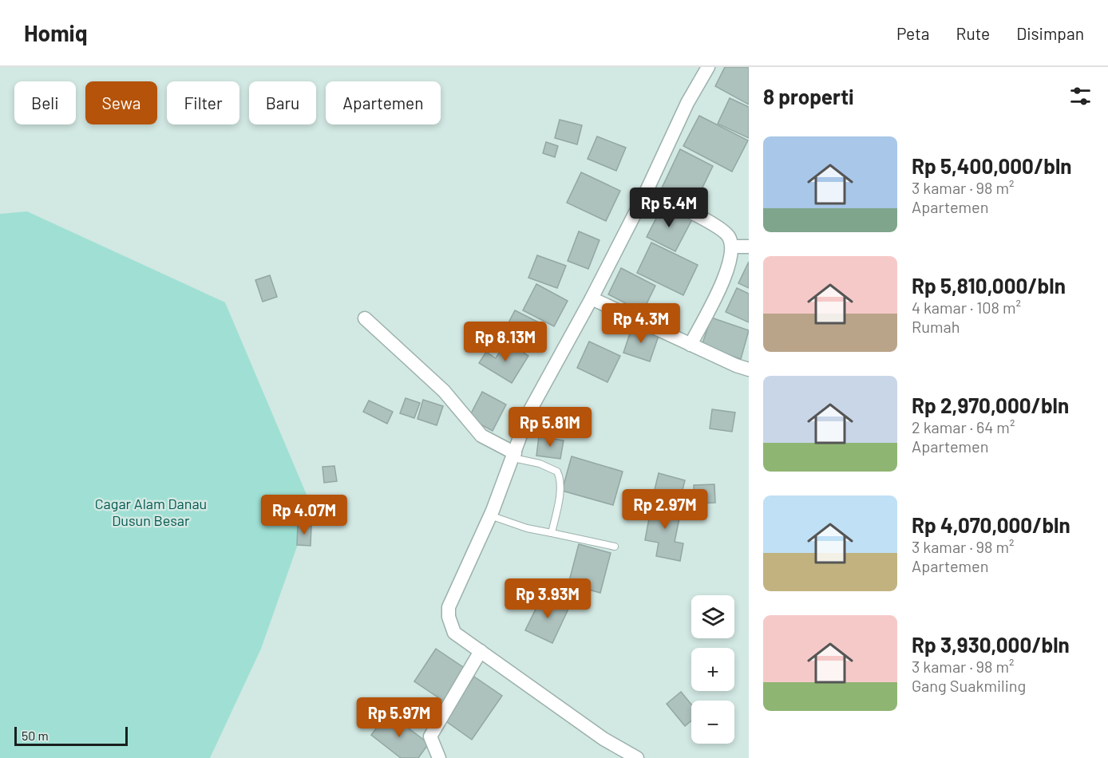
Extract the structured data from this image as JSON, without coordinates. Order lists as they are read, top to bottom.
{
  "parks": ["Cagar Alam Danau Dusun Besar"],
  "scale_bar": "50 m",
  "page": {
    "header": "Homiq",
    "nav": ["Peta", "Rute", "Disimpan"],
    "heading": "8 properti",
    "chip": [
      "Beli",
      "Sewa",
      "Filter",
      "Baru",
      "Apartemen"
    ],
    "list": [
      {
        "name": "Rp 5,400,000/bln",
        "note": "3 kamar · 98 m² · Apartemen"
      },
      {
        "name": "Rp 5,810,000/bln",
        "note": "4 kamar · 108 m² · Rumah"
      },
      {
        "name": "Rp 2,970,000/bln",
        "note": "2 kamar · 64 m² · Apartemen"
      },
      {
        "name": "Rp 4,070,000/bln",
        "note": "3 kamar · 98 m² · Apartemen"
      },
      {
        "name": "Rp 3,930,000/bln",
        "note": "3 kamar · 98 m² · Gang Suakmiling"
      }
    ],
    "price": [
      "Rp 5.4M",
      "Rp 4.3M",
      "Rp 8.13M",
      "Rp 5.81M",
      "Rp 2.97M",
      "Rp 4.07M",
      "Rp 3.93M",
      "Rp 5.97M"
    ],
    "map_buttons": ["+", "−"],
    "scale": "50 m"
  }
}
